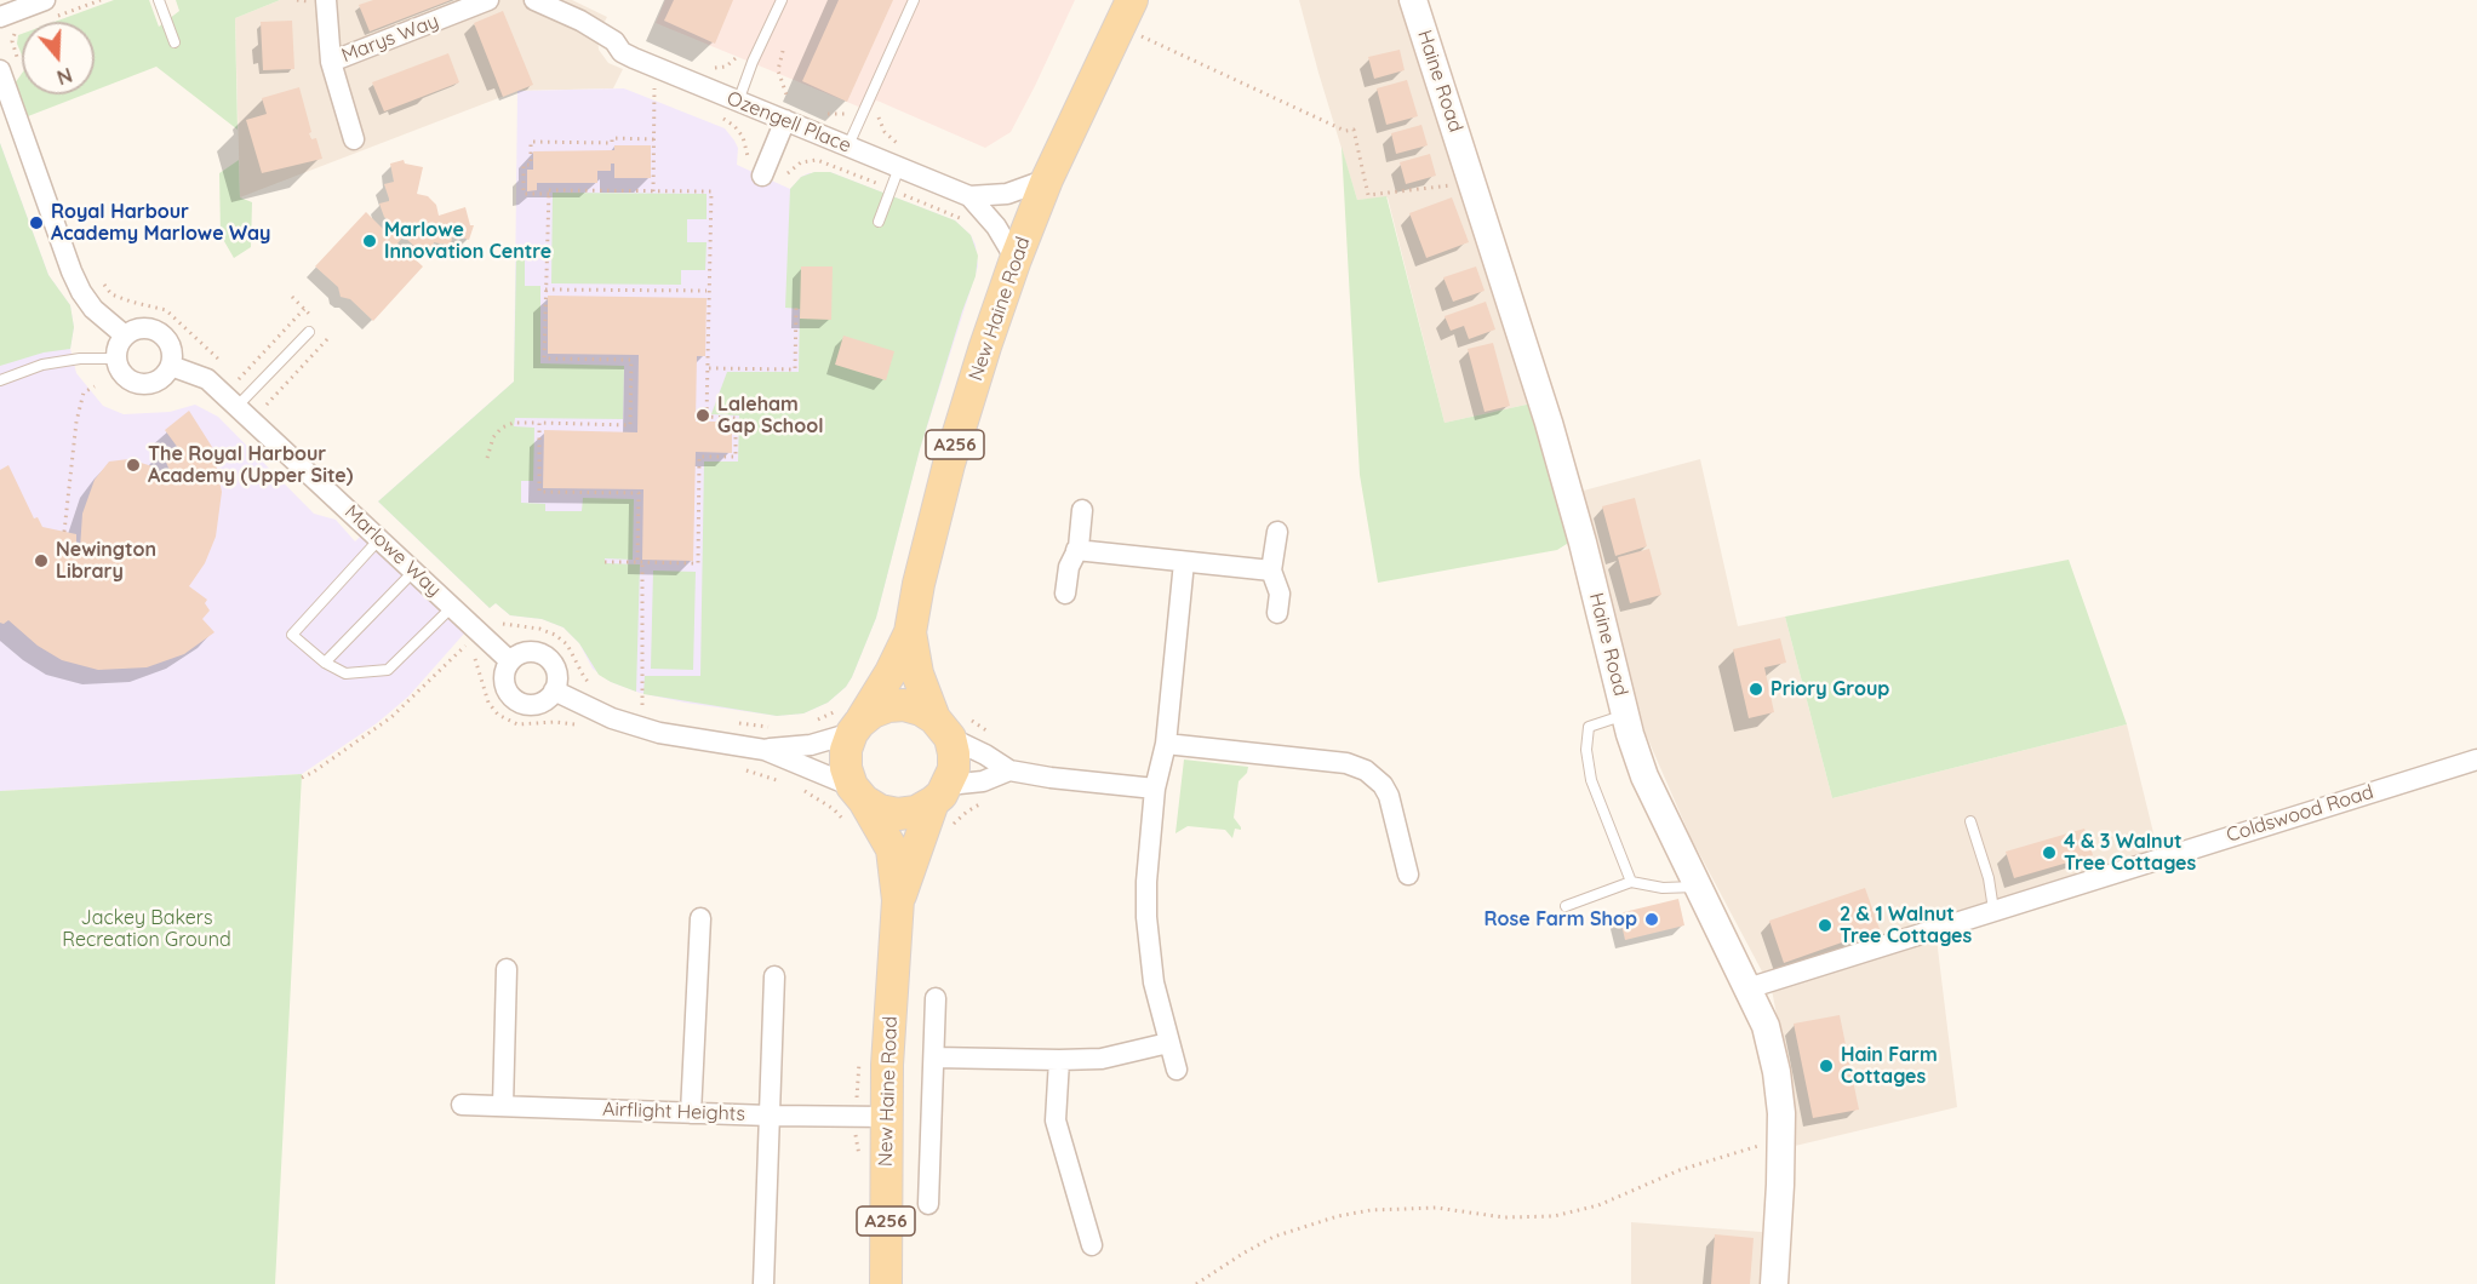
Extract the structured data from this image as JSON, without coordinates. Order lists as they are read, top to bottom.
{
  "streets": {
    "main road": ["New Haine Road", "A256"],
    "street": [
      "Marys Way",
      "Haine Road",
      "Ozengell Place",
      "Marlowe Way",
      "Coldswood Road",
      "Airflight Heights"
    ]
  },
  "crossings": [
    ["Haine Road", "Coldswood Road"],
    ["Ozengell Place", "New Haine Road"],
    ["New Haine Road", "Airflight Heights"]
  ],
  "parks": ["Jackey Bakers Recreation Ground"],
  "places": [
    "Royal Harbour Academy Marlowe Way",
    "Marlowe Innovation Centre",
    "Laleham Gap School",
    "The Royal Harbour Academy (Upper Site)",
    "Newington Library",
    "Priory Group",
    "4 & 3 Walnut Tree Cottages",
    "Rose Farm Shop",
    "2 & 1 Walnut Tree Cottages",
    "Hain Farm Cottages"
  ],
  "north": "bottom"
}
